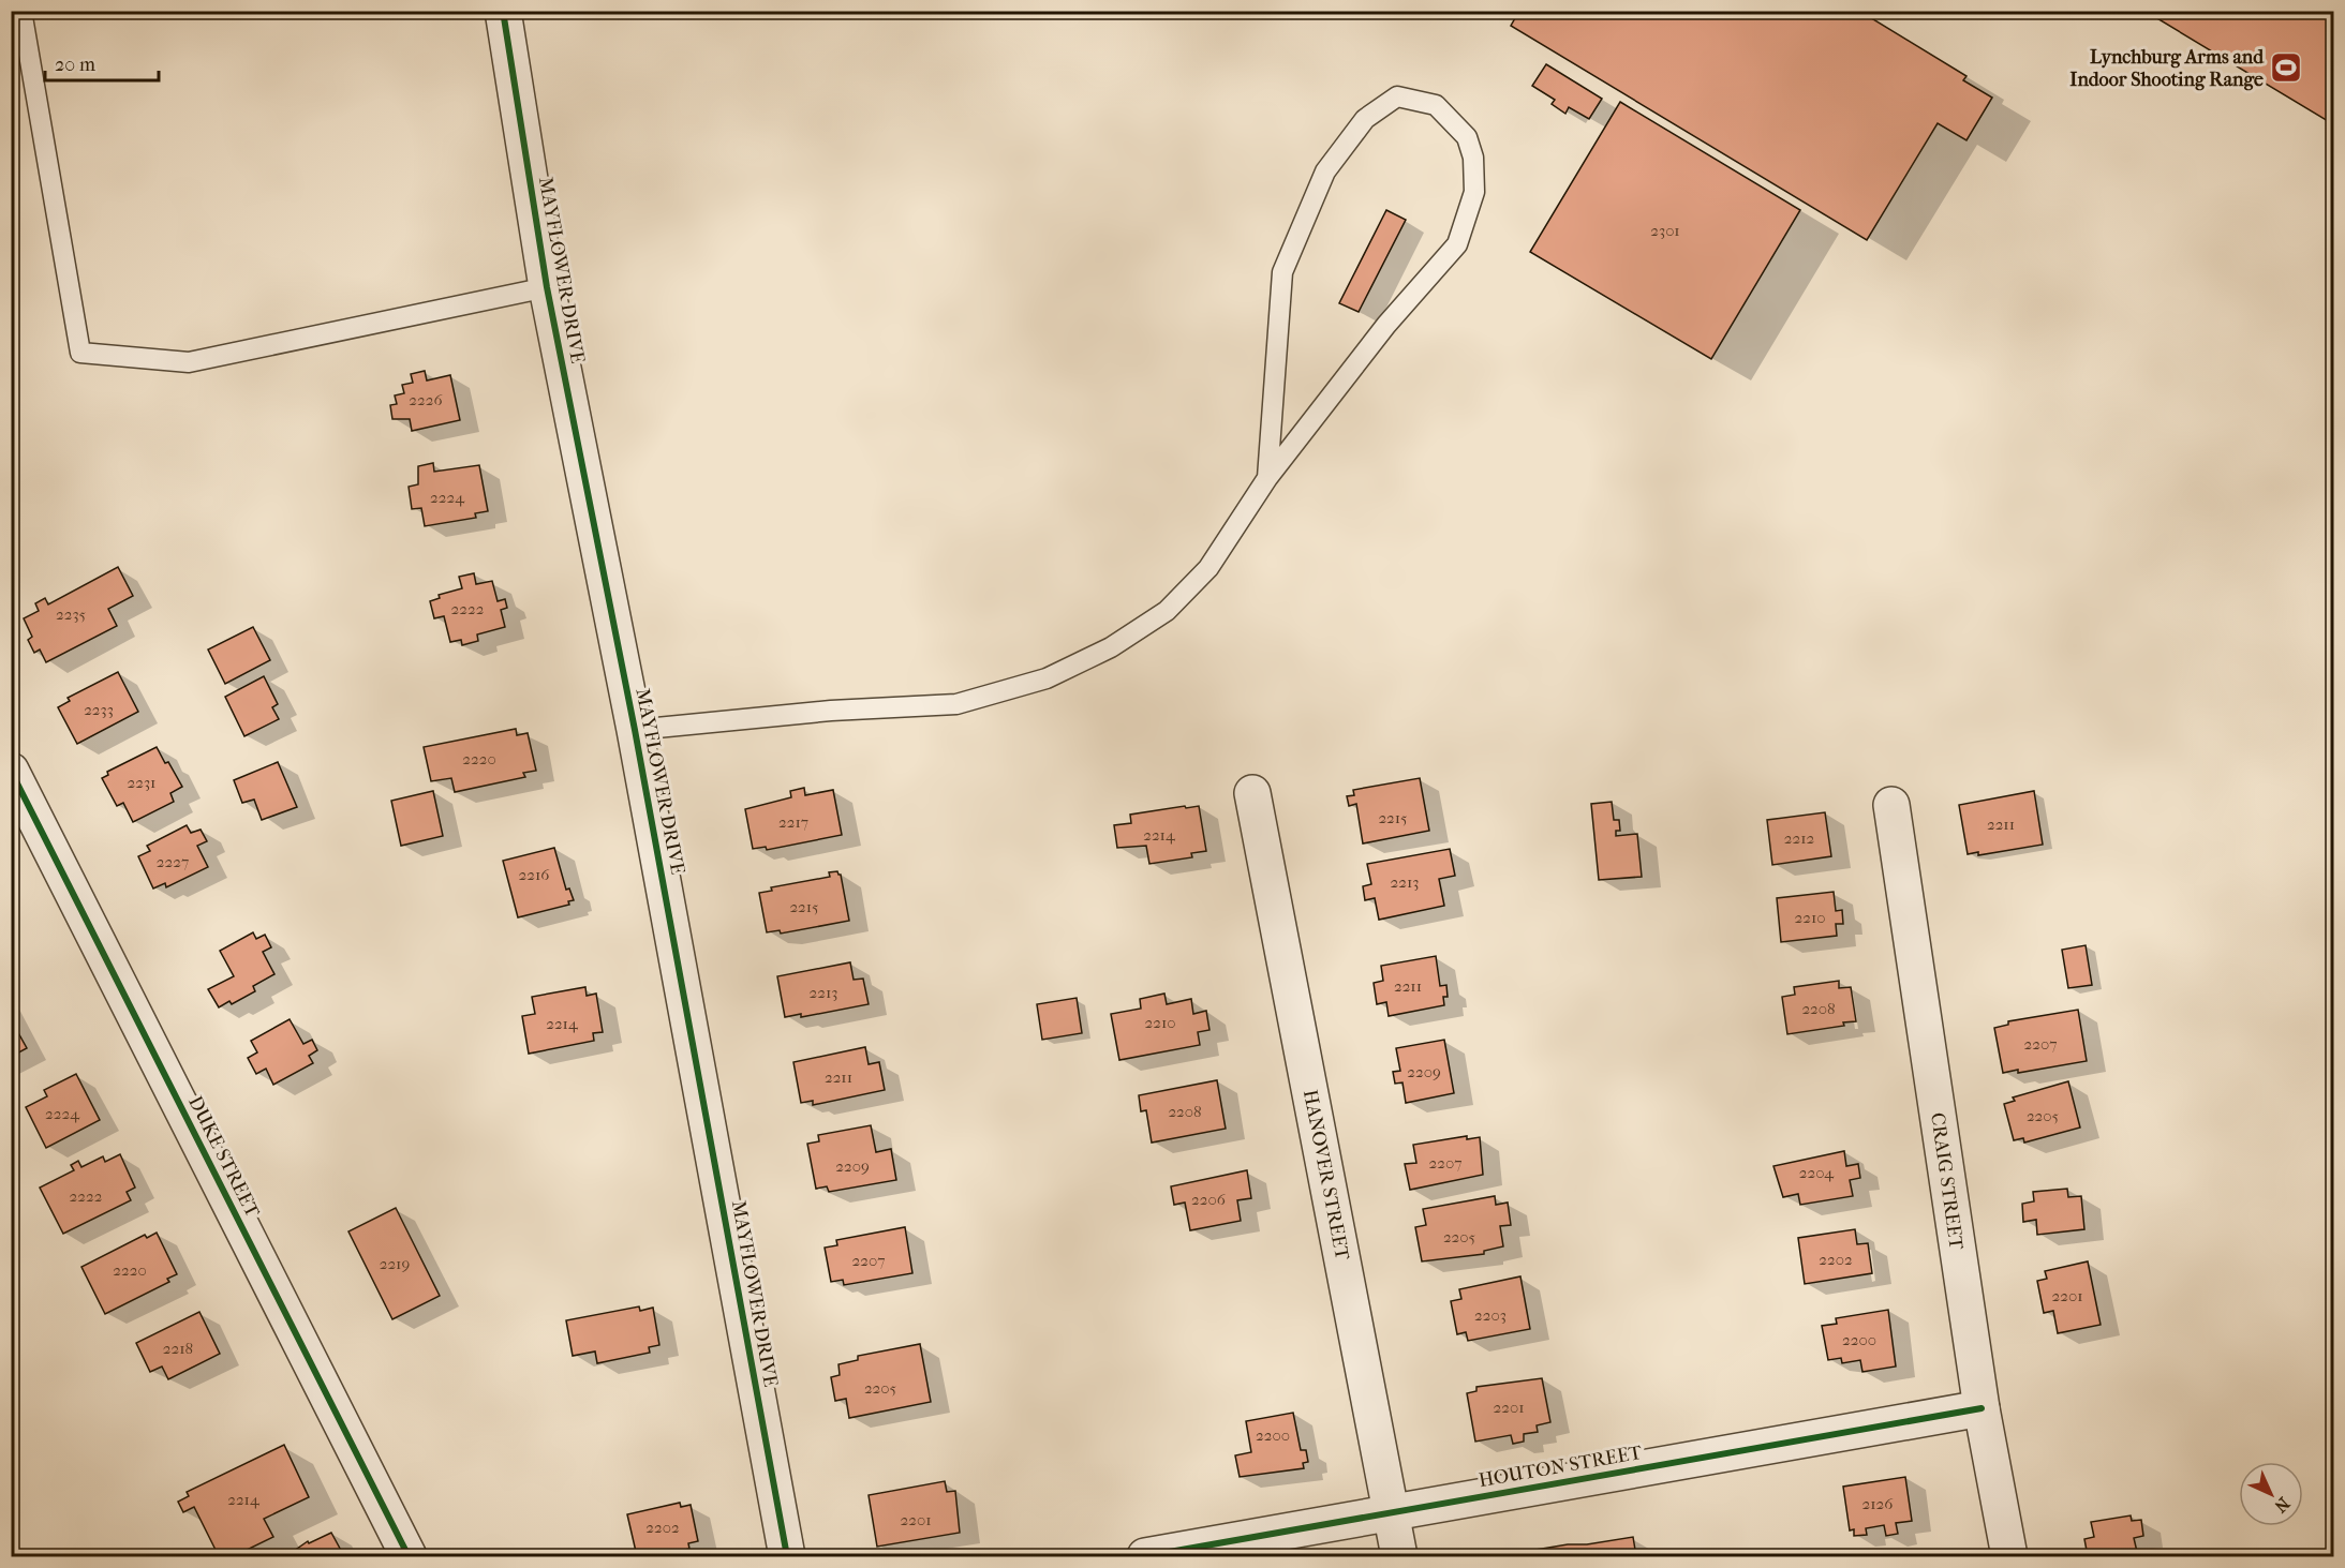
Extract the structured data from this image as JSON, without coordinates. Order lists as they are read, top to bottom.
{
  "streets": {
    "street": [
      "MAYFLOWER DRIVE",
      "DUKE STREET",
      "HANOVER STREET",
      "CRAIG STREET",
      "HOUTON STREET"
    ]
  },
  "crossings": [
    ["HANOVER STREET", "HOUTON STREET"],
    ["CRAIG STREET", "HOUTON STREET"]
  ],
  "places": {
    "sports": ["Lynchburg Arms and Indoor Shooting Range"]
  },
  "house_numbers": [
    "2301",
    "2226",
    "2224",
    "2222",
    "2235",
    "2233",
    "2220",
    "2231",
    "2215",
    "2217",
    "2211",
    "2214",
    "2212",
    "2227",
    "2216",
    "2213",
    "2215",
    "2210",
    "2211",
    "2213",
    "2208",
    "2210",
    "2214",
    "2207",
    "2209",
    "2211",
    "2208",
    "2224",
    "2205",
    "2207",
    "2209",
    "2204",
    "2222",
    "2206",
    "2205",
    "2202",
    "2207",
    "2219",
    "2220",
    "2201",
    "2203",
    "2200",
    "2218",
    "2205",
    "2201",
    "2200",
    "2214",
    "2126",
    "2201",
    "2202"
  ],
  "scale_bar": "20 m",
  "north": "bottom right"
}
